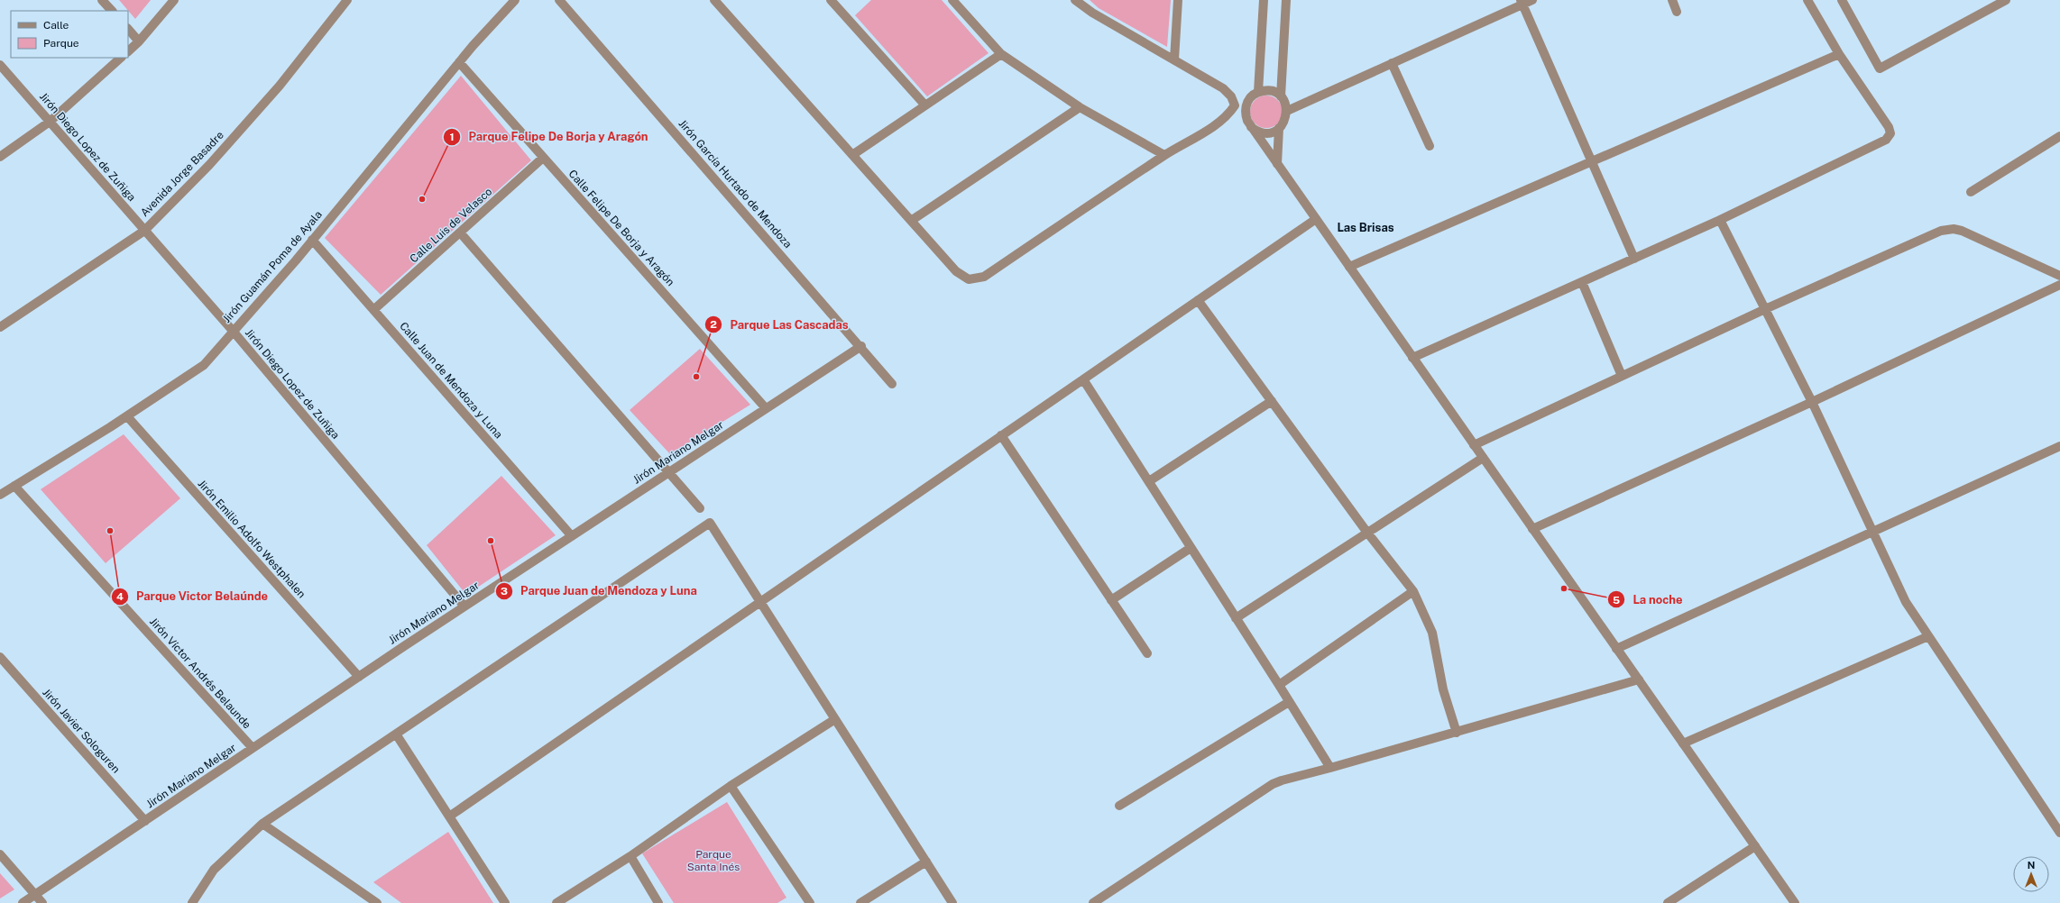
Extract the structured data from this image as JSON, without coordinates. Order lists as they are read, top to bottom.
{
  "streets": {
    "street": [
      "Jirón Diego Lopez de Zuñiga",
      "Avenida Jorge Basadre",
      "Jirón García Hurtado de Mendoza",
      "Calle Luis de Velasco",
      "Calle Felipe De Borja y Aragón",
      "Jirón Guamán Poma de Ayala",
      "Calle Juan de Mendoza y Luna",
      "Jirón Mariano Melgar",
      "Jirón Emilio Adolfo Westphalen",
      "Jirón Víctor Andrés Belaunde",
      "Jirón Javier Sologuren"
    ]
  },
  "crossings": [
    ["Jirón Diego Lopez de Zuñiga", "Avenida Jorge Basadre"],
    ["Jirón Diego Lopez de Zuñiga", "Jirón Guamán Poma de Ayala"],
    ["Jirón Diego Lopez de Zuñiga", "Jirón Mariano Melgar"],
    ["Jirón García Hurtado de Mendoza", "Jirón Mariano Melgar"],
    ["Calle Luis de Velasco", "Calle Felipe De Borja y Aragón"],
    ["Calle Luis de Velasco", "Calle Juan de Mendoza y Luna"],
    ["Calle Felipe De Borja y Aragón", "Jirón Guamán Poma de Ayala"],
    ["Calle Felipe De Borja y Aragón", "Jirón Mariano Melgar"],
    ["Jirón Guamán Poma de Ayala", "Calle Juan de Mendoza y Luna"],
    ["Jirón Guamán Poma de Ayala", "Jirón Emilio Adolfo Westphalen"],
    ["Jirón Guamán Poma de Ayala", "Jirón Víctor Andrés Belaunde"],
    ["Calle Juan de Mendoza y Luna", "Jirón Mariano Melgar"],
    ["Jirón Mariano Melgar", "Jirón Emilio Adolfo Westphalen"],
    ["Jirón Mariano Melgar", "Jirón Víctor Andrés Belaunde"],
    ["Jirón Mariano Melgar", "Jirón Javier Sologuren"]
  ],
  "districts": ["Las Brisas"],
  "parks": ["Parque Santa Inés"],
  "places": [
    "Parque Felipe De Borja y Aragón",
    "Parque Las Cascadas",
    "Parque Victor Belaúnde",
    "Parque Juan de Mendoza y Luna",
    "La noche"
  ],
  "legend": ["Calle", "Parque"],
  "north": "top"
}
